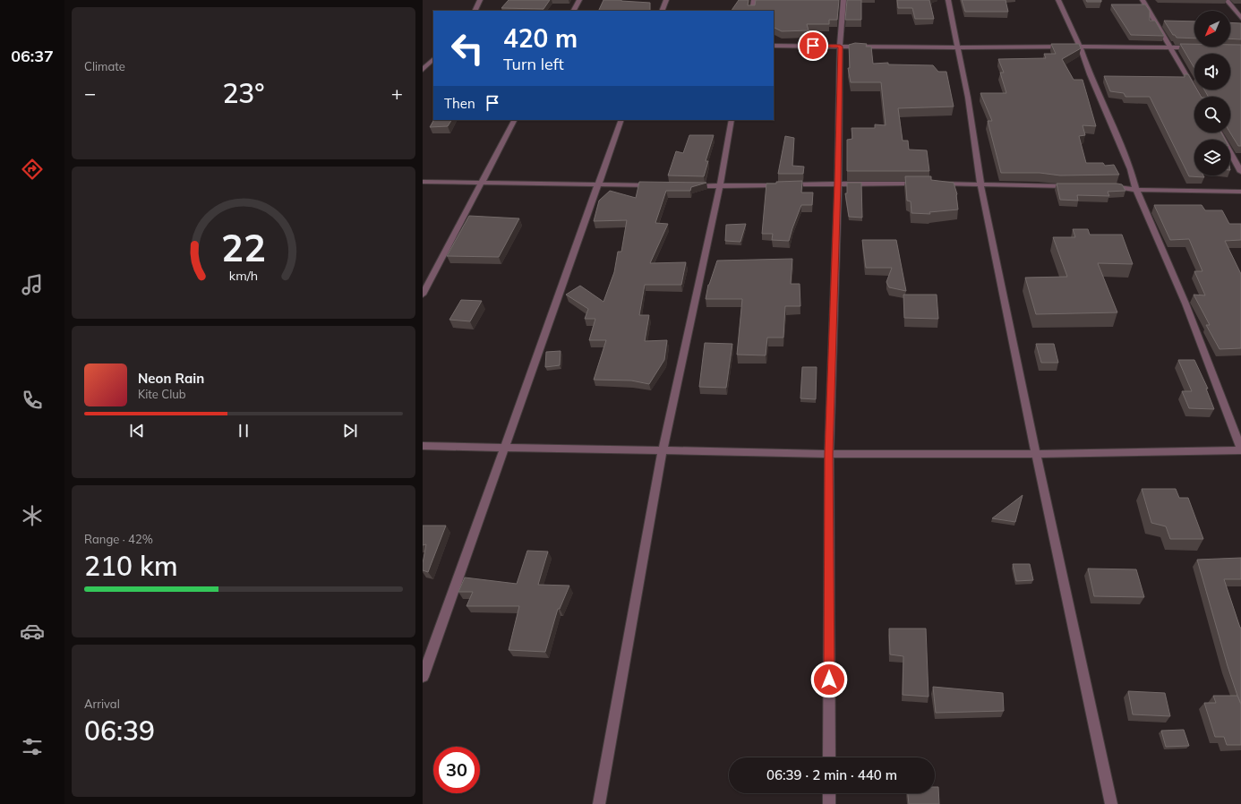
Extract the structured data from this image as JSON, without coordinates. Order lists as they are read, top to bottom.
{
  "north": "bottom left",
  "page": {
    "tabs": "06:37",
    "tile": [
      "Climate",
      ["Range · 42%", "210 km"],
      ["Arrival", "06:39"]
    ],
    "turn": ["420 m", "Turn left"],
    "heat": ["−", "23°", "+"],
    "then": "Then",
    "song": ["Neon Rain", "Kite Club"],
    "limit": "30",
    "trip": "06:39 · 2 min · 440 m",
    "gauge": ["22", "km/h"]
  }
}
